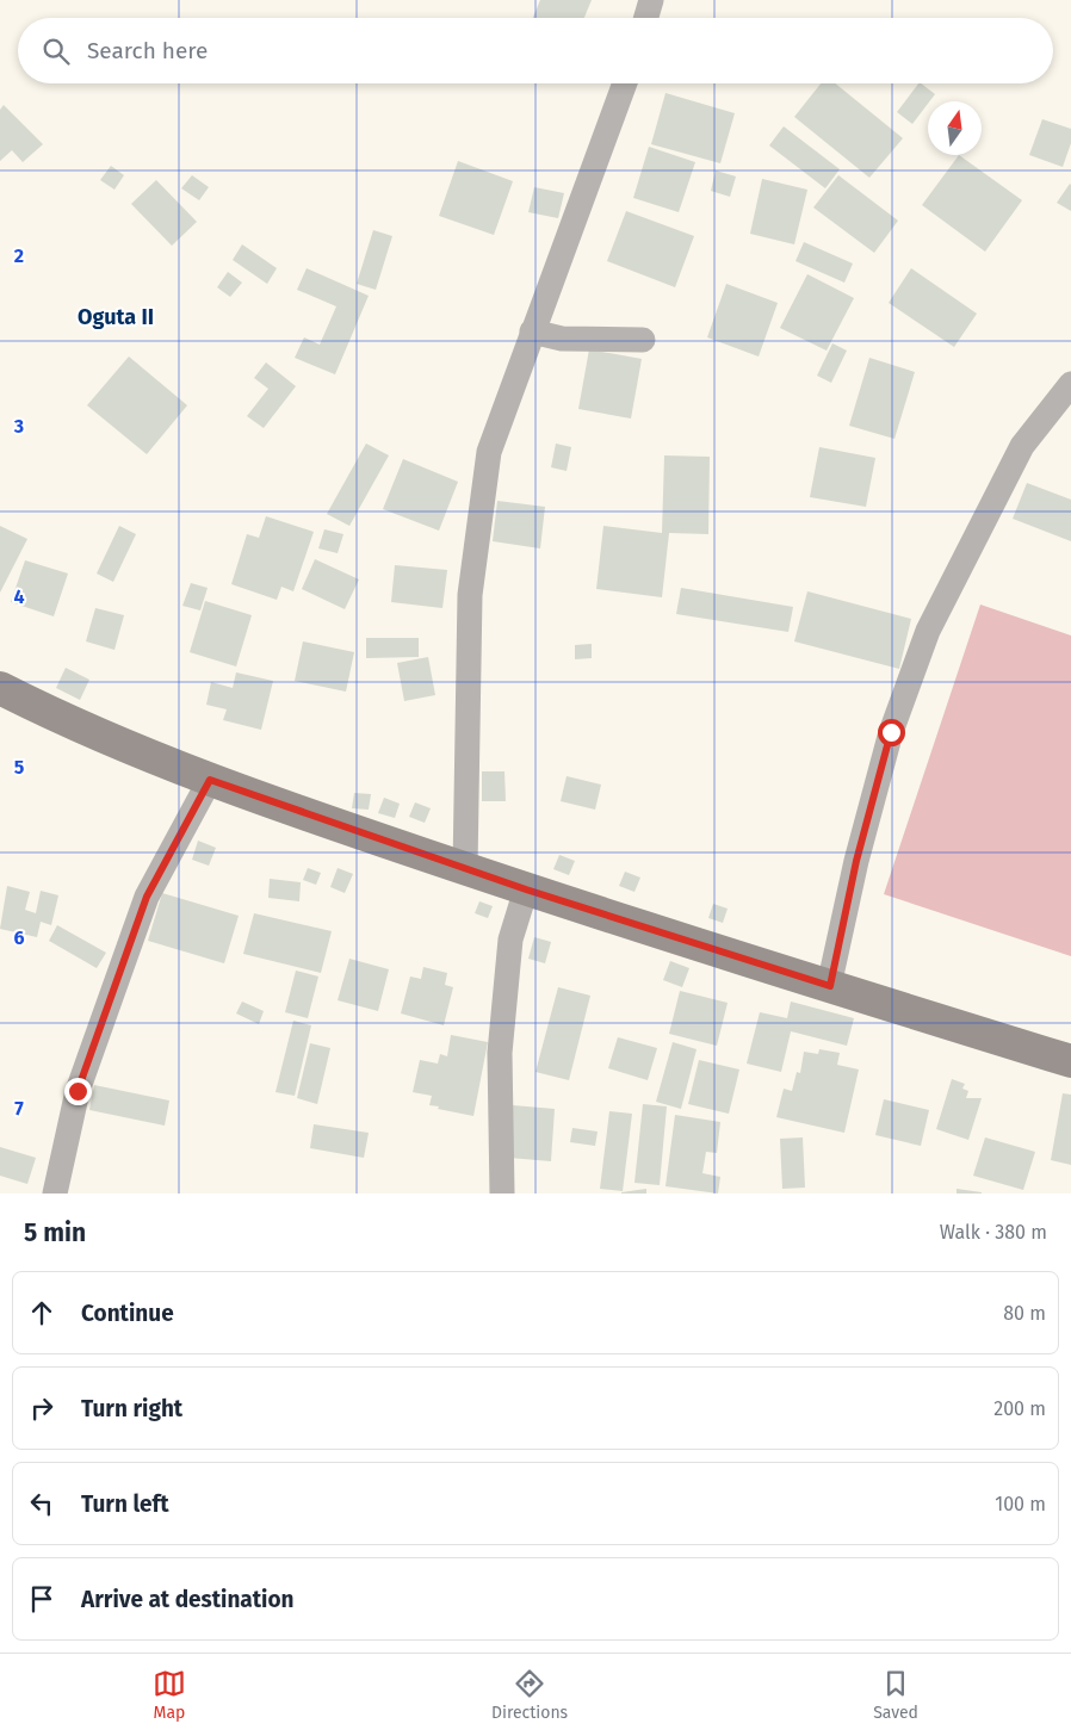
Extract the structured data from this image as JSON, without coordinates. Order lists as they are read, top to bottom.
{
  "districts": ["Oguta II"],
  "north": "top",
  "page": {
    "search": "Search here",
    "heading": ["5 min", "Walk · 380 m"],
    "list": [
      ["Continue", "80 m"],
      ["Turn right", "200 m"],
      ["Turn left", "100 m"],
      "Arrive at destination"
    ],
    "nav": ["Map", "Directions", "Saved"]
  },
  "grid": {
    "rows": [
      "2",
      "3",
      "4",
      "5",
      "6",
      "7"
    ]
  }
}
